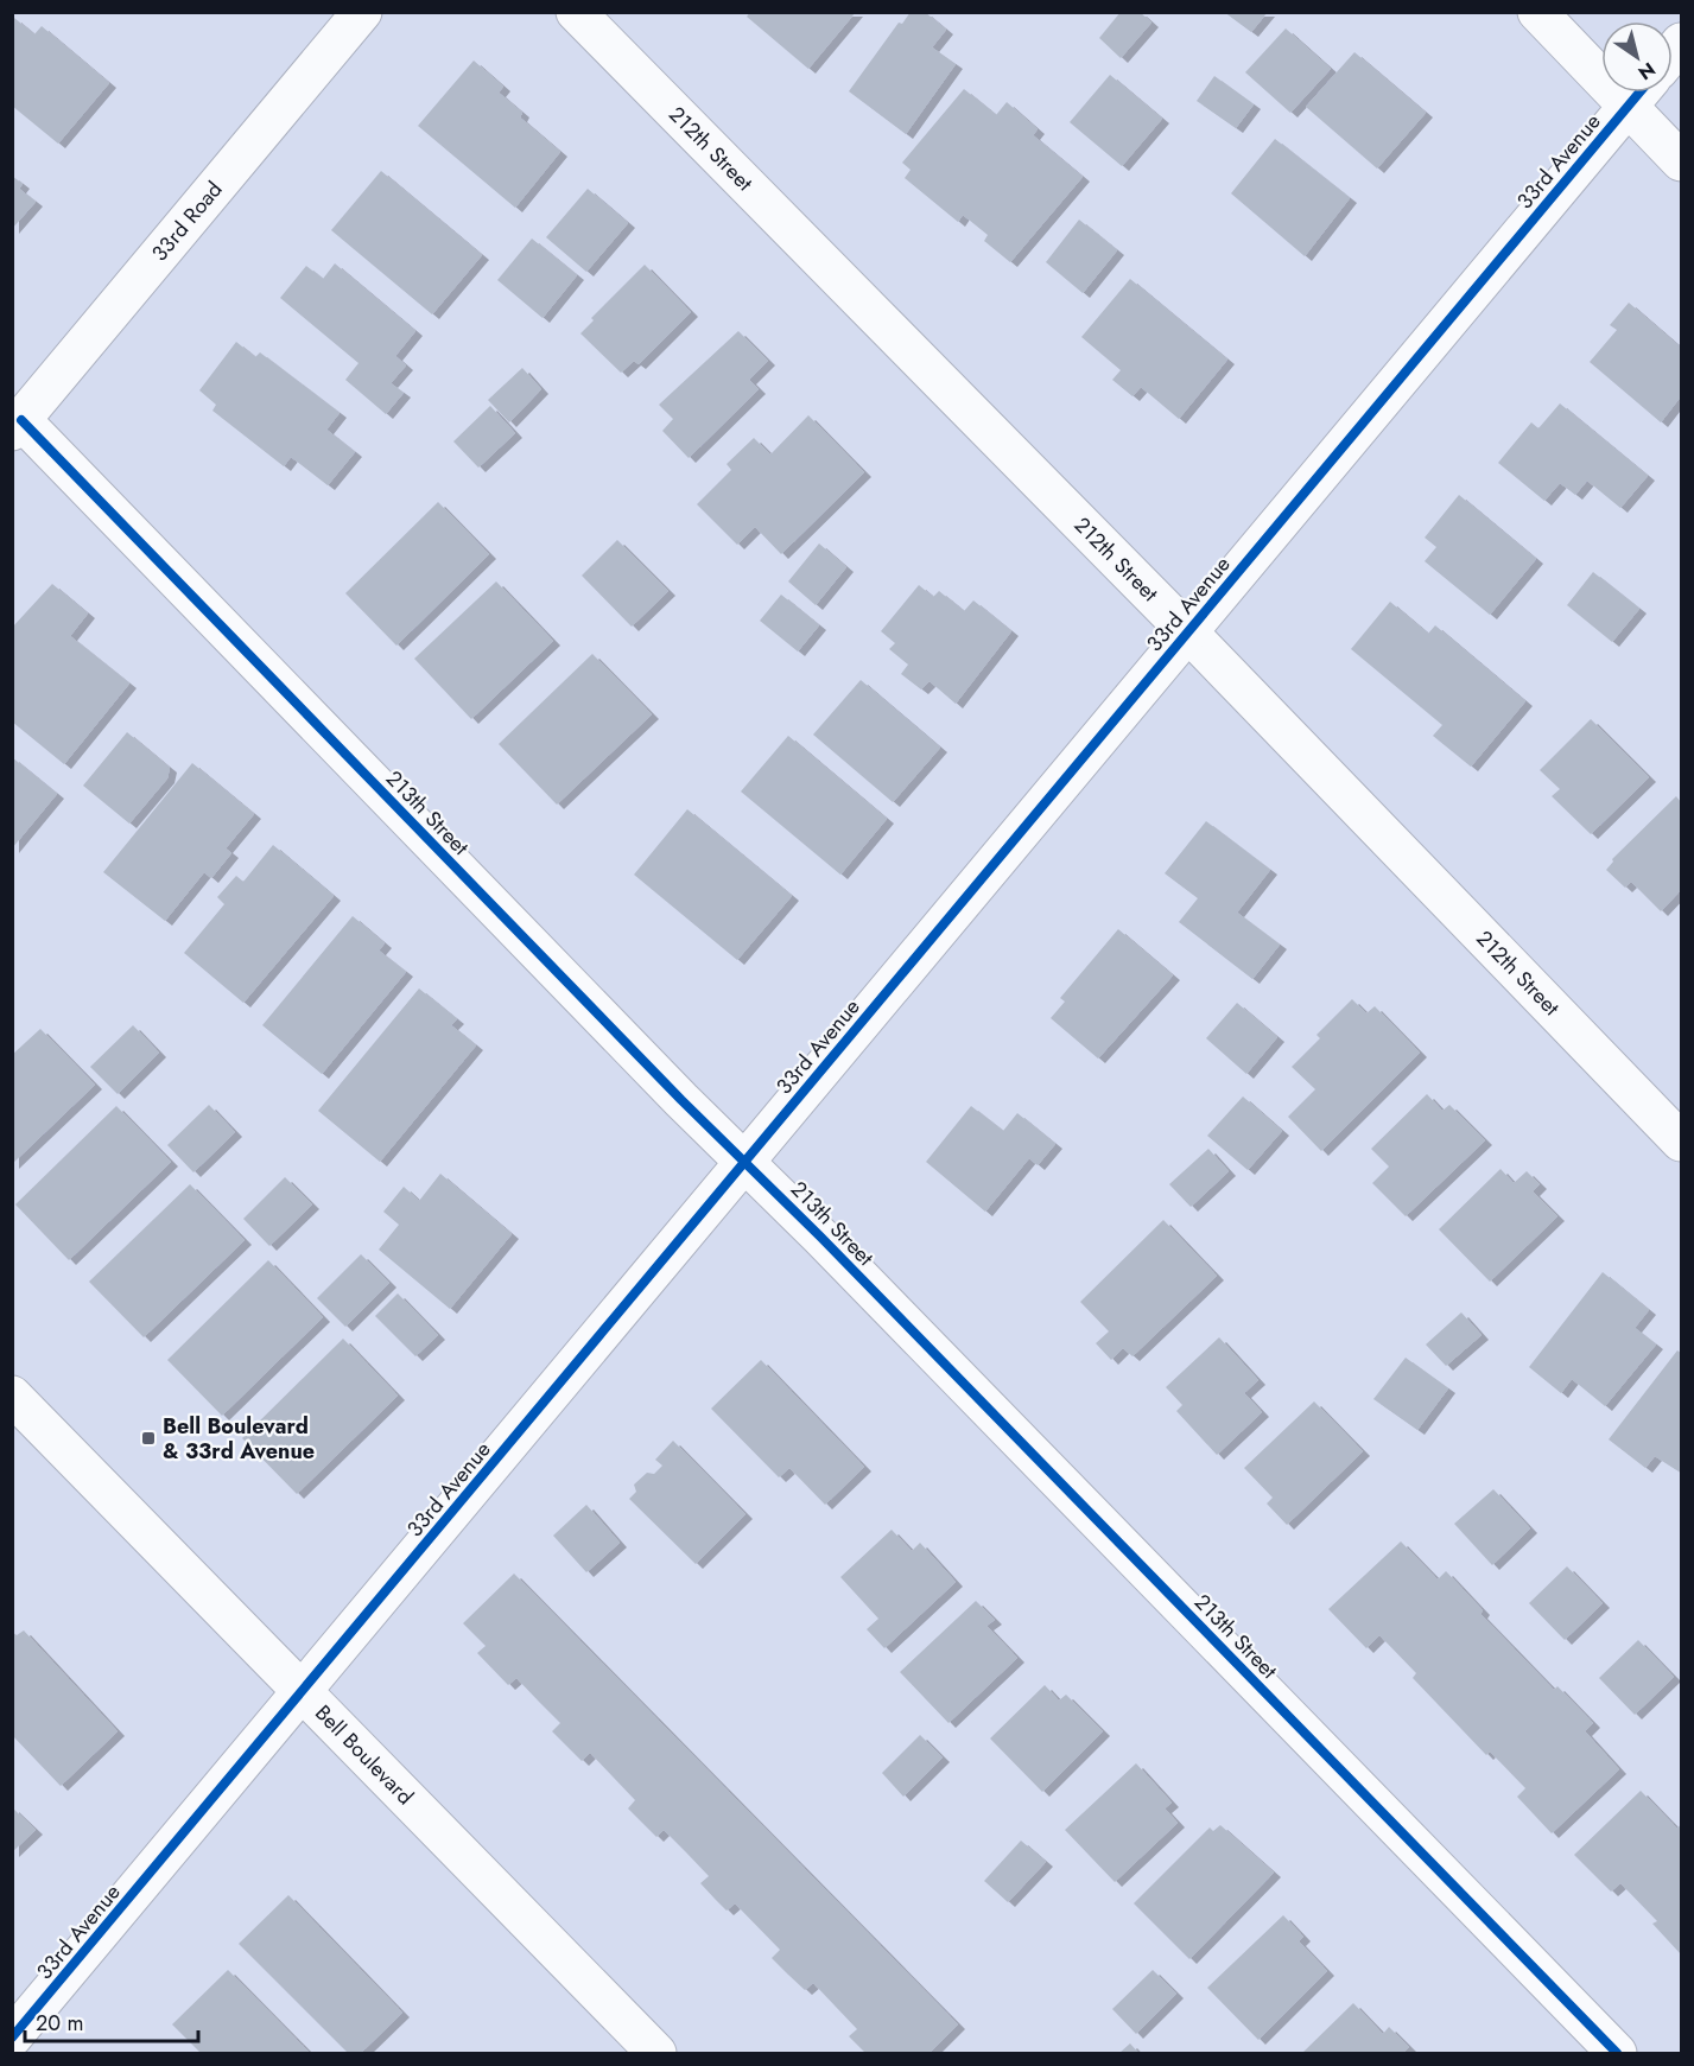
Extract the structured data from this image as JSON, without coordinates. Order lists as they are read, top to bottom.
{
  "streets": {
    "street": [
      "212th Street",
      "33rd Avenue",
      "33rd Road",
      "213th Street",
      "Bell Boulevard"
    ]
  },
  "crossings": [
    ["212th Street", "33rd Avenue"],
    ["33rd Avenue", "213th Street"],
    ["33rd Avenue", "Bell Boulevard"],
    ["33rd Road", "213th Street"]
  ],
  "places": {
    "transit": ["Bell Boulevard & 33rd Avenue"]
  },
  "scale_bar": "20 m",
  "north": "bottom right"
}
